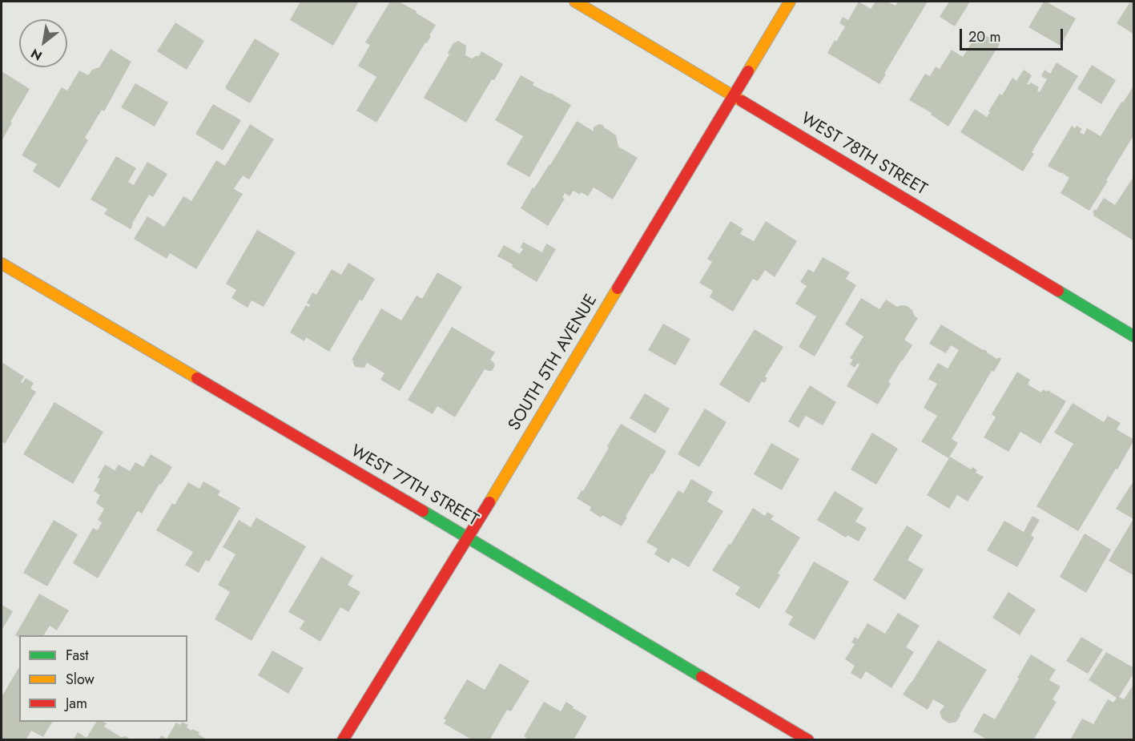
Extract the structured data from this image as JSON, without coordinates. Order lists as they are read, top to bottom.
{
  "streets": {
    "street": ["WEST 78TH STREET", "SOUTH 5TH AVENUE", "WEST 77TH STREET"]
  },
  "crossings": [
    ["WEST 78TH STREET", "SOUTH 5TH AVENUE"],
    ["SOUTH 5TH AVENUE", "WEST 77TH STREET"]
  ],
  "legend": ["Fast", "Slow", "Jam"],
  "scale_bar": "20 m",
  "north": "bottom left"
}
